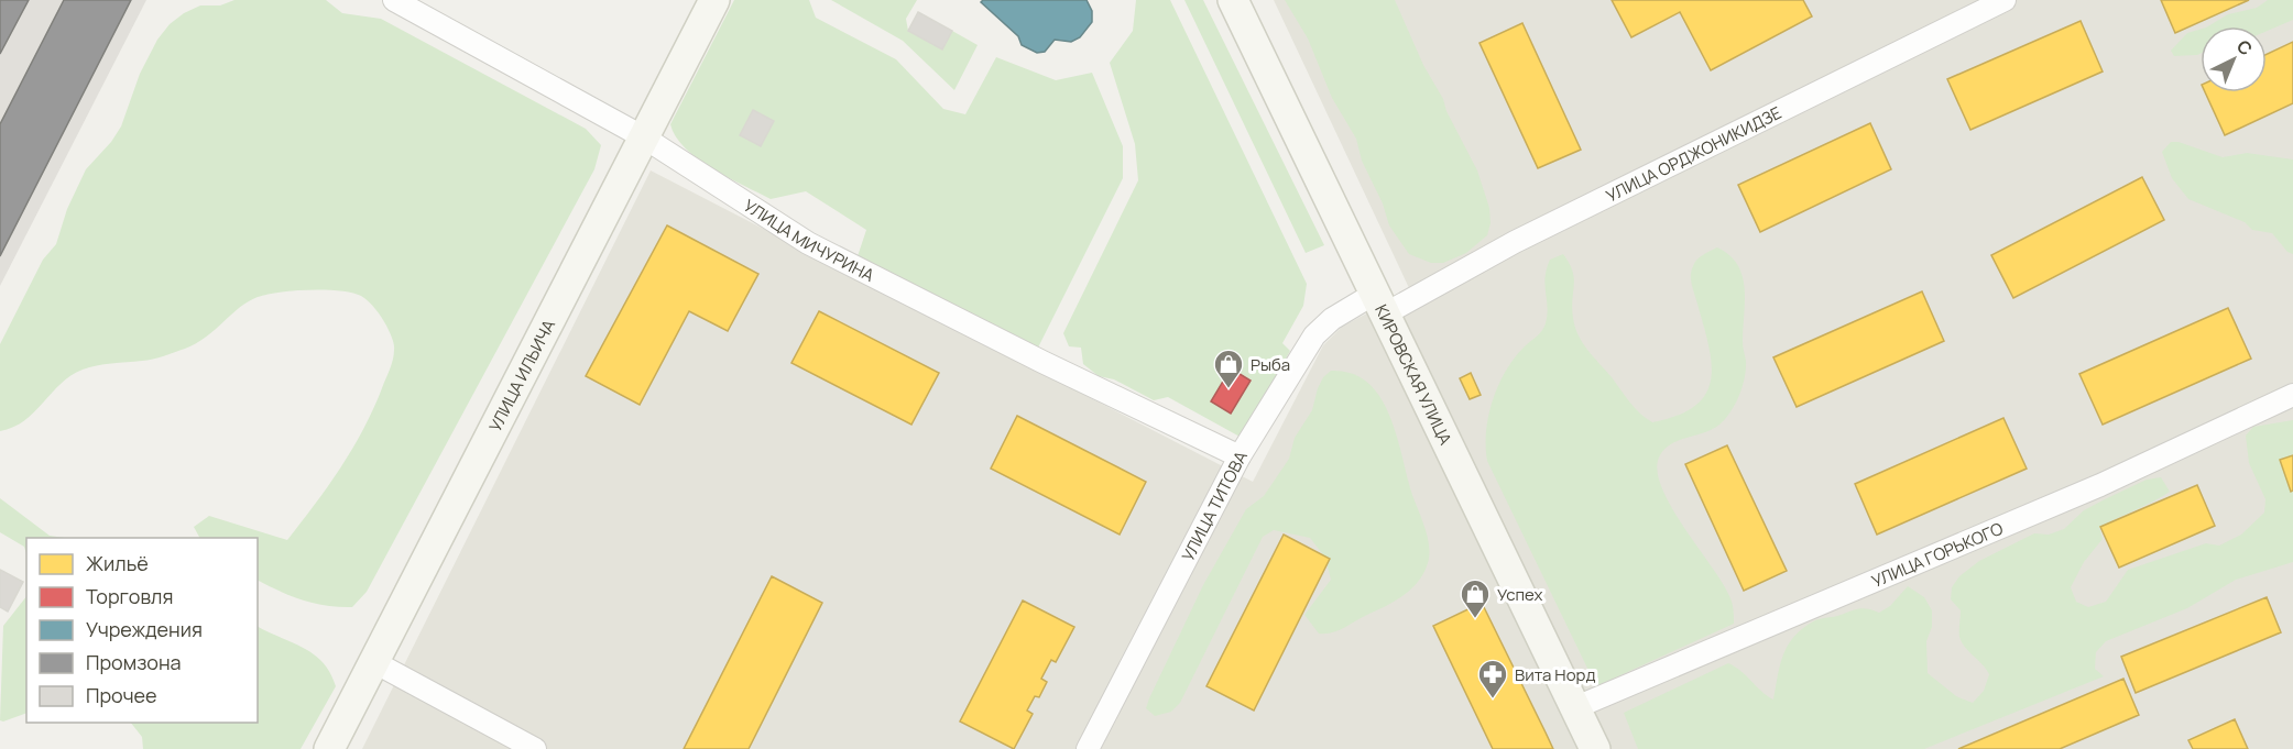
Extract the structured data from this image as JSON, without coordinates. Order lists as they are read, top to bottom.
{
  "streets": {
    "street": [
      "УЛИЦА ОРДЖОНИКИДЗЕ",
      "УЛИЦА МИЧУРИНА",
      "КИРОВСКАЯ УЛИЦА",
      "УЛИЦА ИЛЬИЧА",
      "УЛИЦА ТИТОВА",
      "УЛИЦА ГОРЬКОГО"
    ]
  },
  "crossings": [
    ["УЛИЦА ОРДЖОНИКИДЗЕ", "КИРОВСКАЯ УЛИЦА"],
    ["УЛИЦА ОРДЖОНИКИДЗЕ", "УЛИЦА ТИТОВА"],
    ["УЛИЦА МИЧУРИНА", "УЛИЦА ИЛЬИЧА"],
    ["УЛИЦА МИЧУРИНА", "УЛИЦА ТИТОВА"],
    ["КИРОВСКАЯ УЛИЦА", "УЛИЦА ТИТОВА"],
    ["КИРОВСКАЯ УЛИЦА", "УЛИЦА ГОРЬКОГО"]
  ],
  "places": {
    "shop": ["Рыба", "Успех"],
    "pharmacy": ["Вита Норд"]
  },
  "legend": [
    "Жильё",
    "Торговля",
    "Учреждения",
    "Промзона",
    "Прочее"
  ],
  "north": "top right"
}
